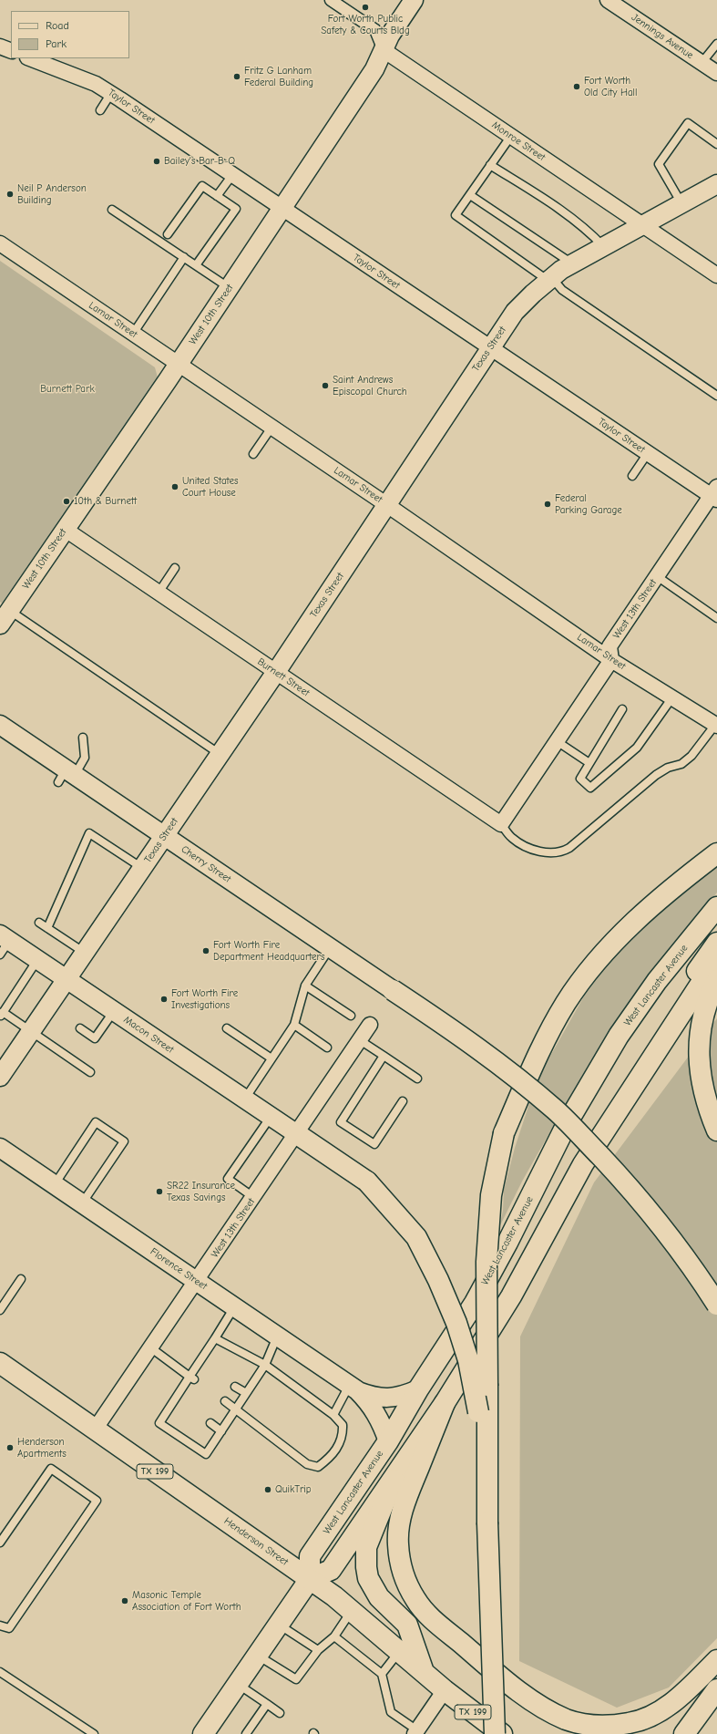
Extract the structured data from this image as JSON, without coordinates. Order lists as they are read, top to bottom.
{
  "streets": {
    "main road": ["West Lancaster Avenue", "TX 199", "Henderson Street"],
    "street": [
      "Jennings Avenue",
      "Taylor Street",
      "Monroe Street",
      "West 10th Street",
      "Lamar Street",
      "Texas Street",
      "West 13th Street",
      "Burnett Street",
      "Cherry Street",
      "Macon Street",
      "Florence Street"
    ]
  },
  "crossings": [
    ["Taylor Street", "West 10th Street"],
    ["Taylor Street", "Texas Street"],
    ["Taylor Street", "West 13th Street"],
    ["Monroe Street", "West 10th Street"],
    ["Monroe Street", "Texas Street"],
    ["West 10th Street", "Lamar Street"],
    ["West 10th Street", "Burnett Street"],
    ["Lamar Street", "Texas Street"],
    ["Lamar Street", "West 13th Street"],
    ["Texas Street", "Burnett Street"],
    ["Texas Street", "Cherry Street"],
    ["Texas Street", "Macon Street"],
    ["West 13th Street", "Macon Street"],
    ["West 13th Street", "Florence Street"],
    ["West 13th Street", "Henderson Street"],
    ["West Lancaster Avenue", "Florence Street"],
    ["West Lancaster Avenue", "Henderson Street"]
  ],
  "parks": ["Burnett Park"],
  "places": [
    "Fort Worth Public Safety & Courts Bldg",
    "Fritz G Lanham Federal Building",
    "Fort Worth Old City Hall",
    "Bailey's Bar-B-Q",
    "Neil P Anderson Building",
    "Saint Andrews Episcopal Church",
    "United States Court House",
    "10th & Burnett",
    "Federal Parking Garage",
    "Fort Worth Fire Department Headquarters",
    "Fort Worth Fire Investigations",
    "SR22 Insurance Texas Savings",
    "Henderson Apartments",
    "QuikTrip",
    "Masonic Temple Association of Fort Worth"
  ],
  "legend": ["Road", "Park"]
}
